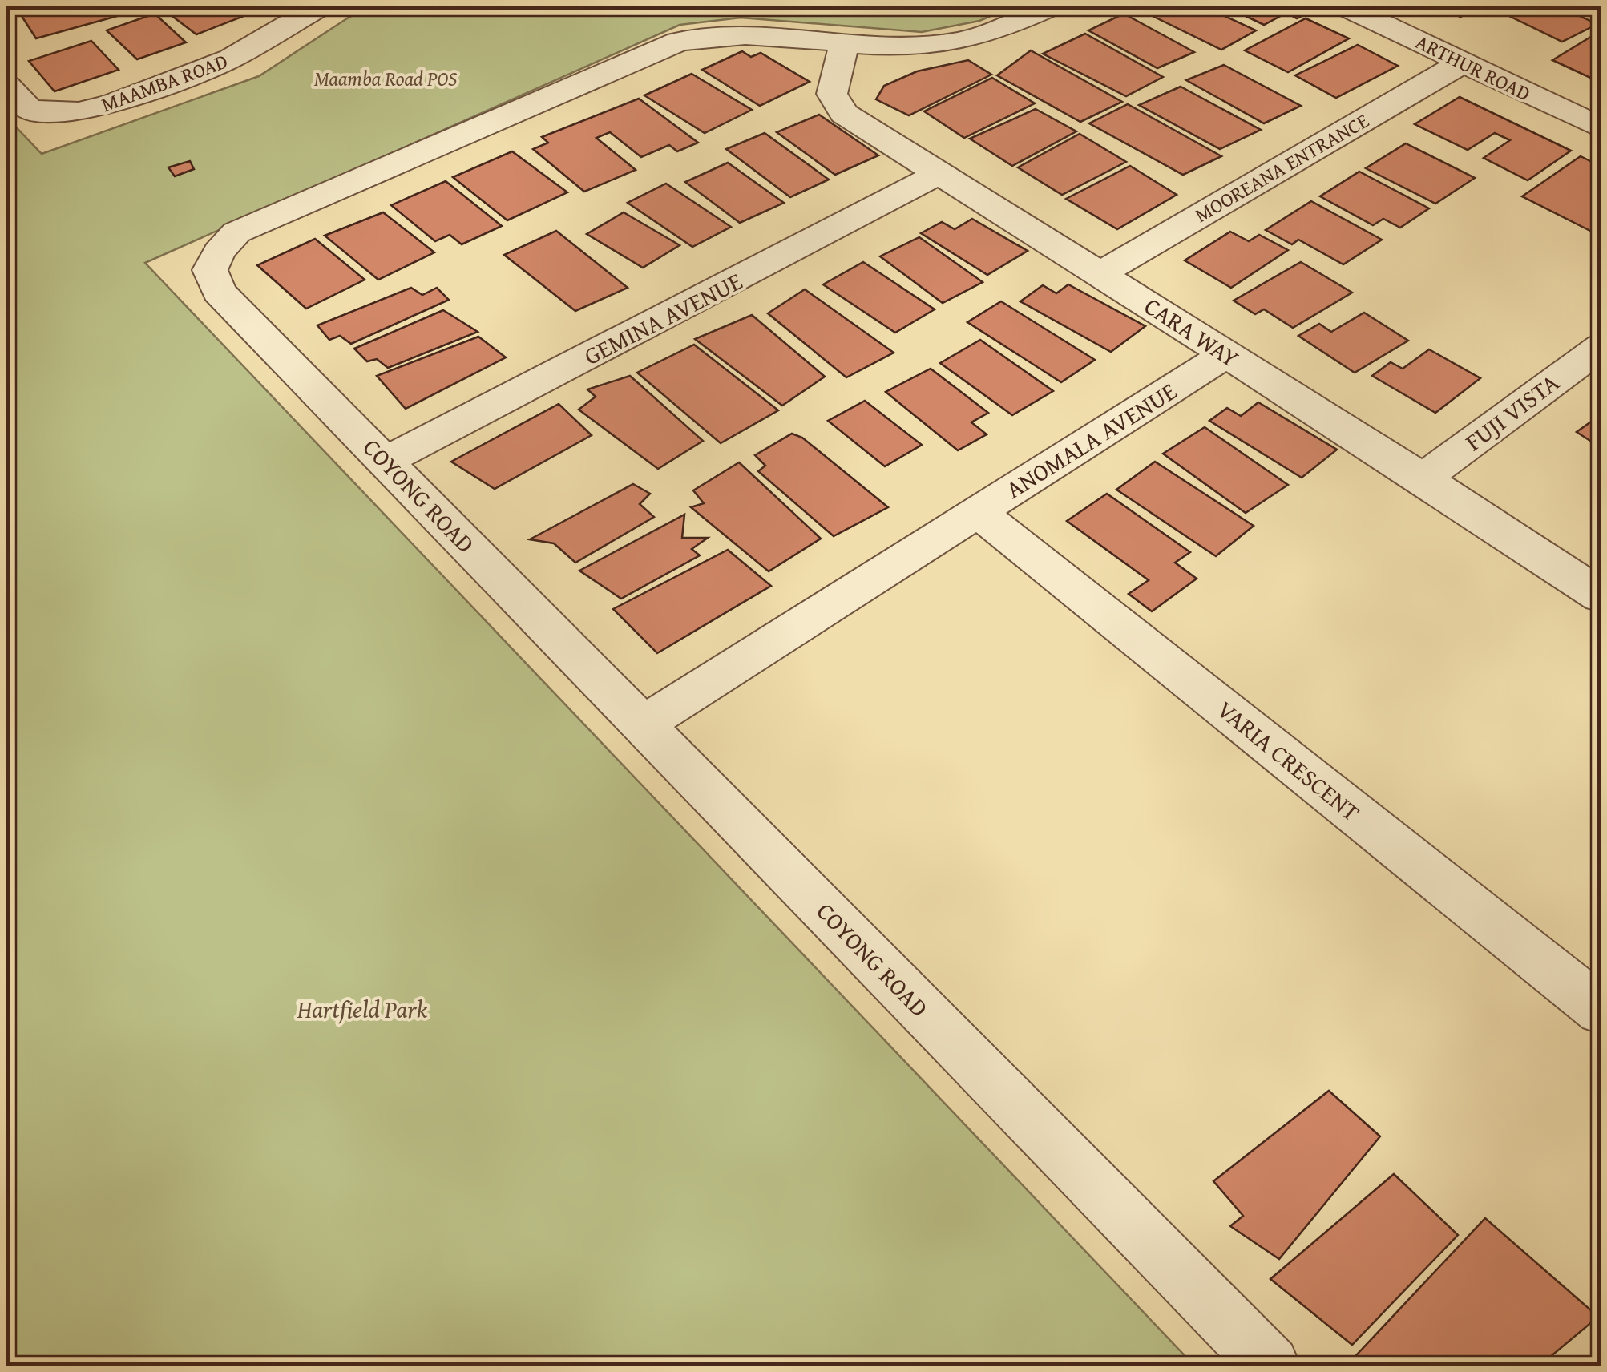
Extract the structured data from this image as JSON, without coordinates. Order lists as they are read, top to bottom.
{
  "streets": {
    "street": [
      "ARTHUR ROAD",
      "MAAMBA ROAD",
      "MOOREANA ENTRANCE",
      "GEMINA AVENUE",
      "CARA WAY",
      "FUJI VISTA",
      "ANOMALA AVENUE",
      "COYONG ROAD",
      "VARIA CRESCENT"
    ]
  },
  "crossings": [
    ["ARTHUR ROAD", "MOOREANA ENTRANCE"],
    ["MOOREANA ENTRANCE", "CARA WAY"],
    ["GEMINA AVENUE", "CARA WAY"],
    ["GEMINA AVENUE", "COYONG ROAD"],
    ["CARA WAY", "FUJI VISTA"],
    ["CARA WAY", "ANOMALA AVENUE"],
    ["CARA WAY", "COYONG ROAD"],
    ["ANOMALA AVENUE", "COYONG ROAD"],
    ["ANOMALA AVENUE", "VARIA CRESCENT"]
  ],
  "parks": ["Maamba Road POS", "Hartfield Park"]
}
